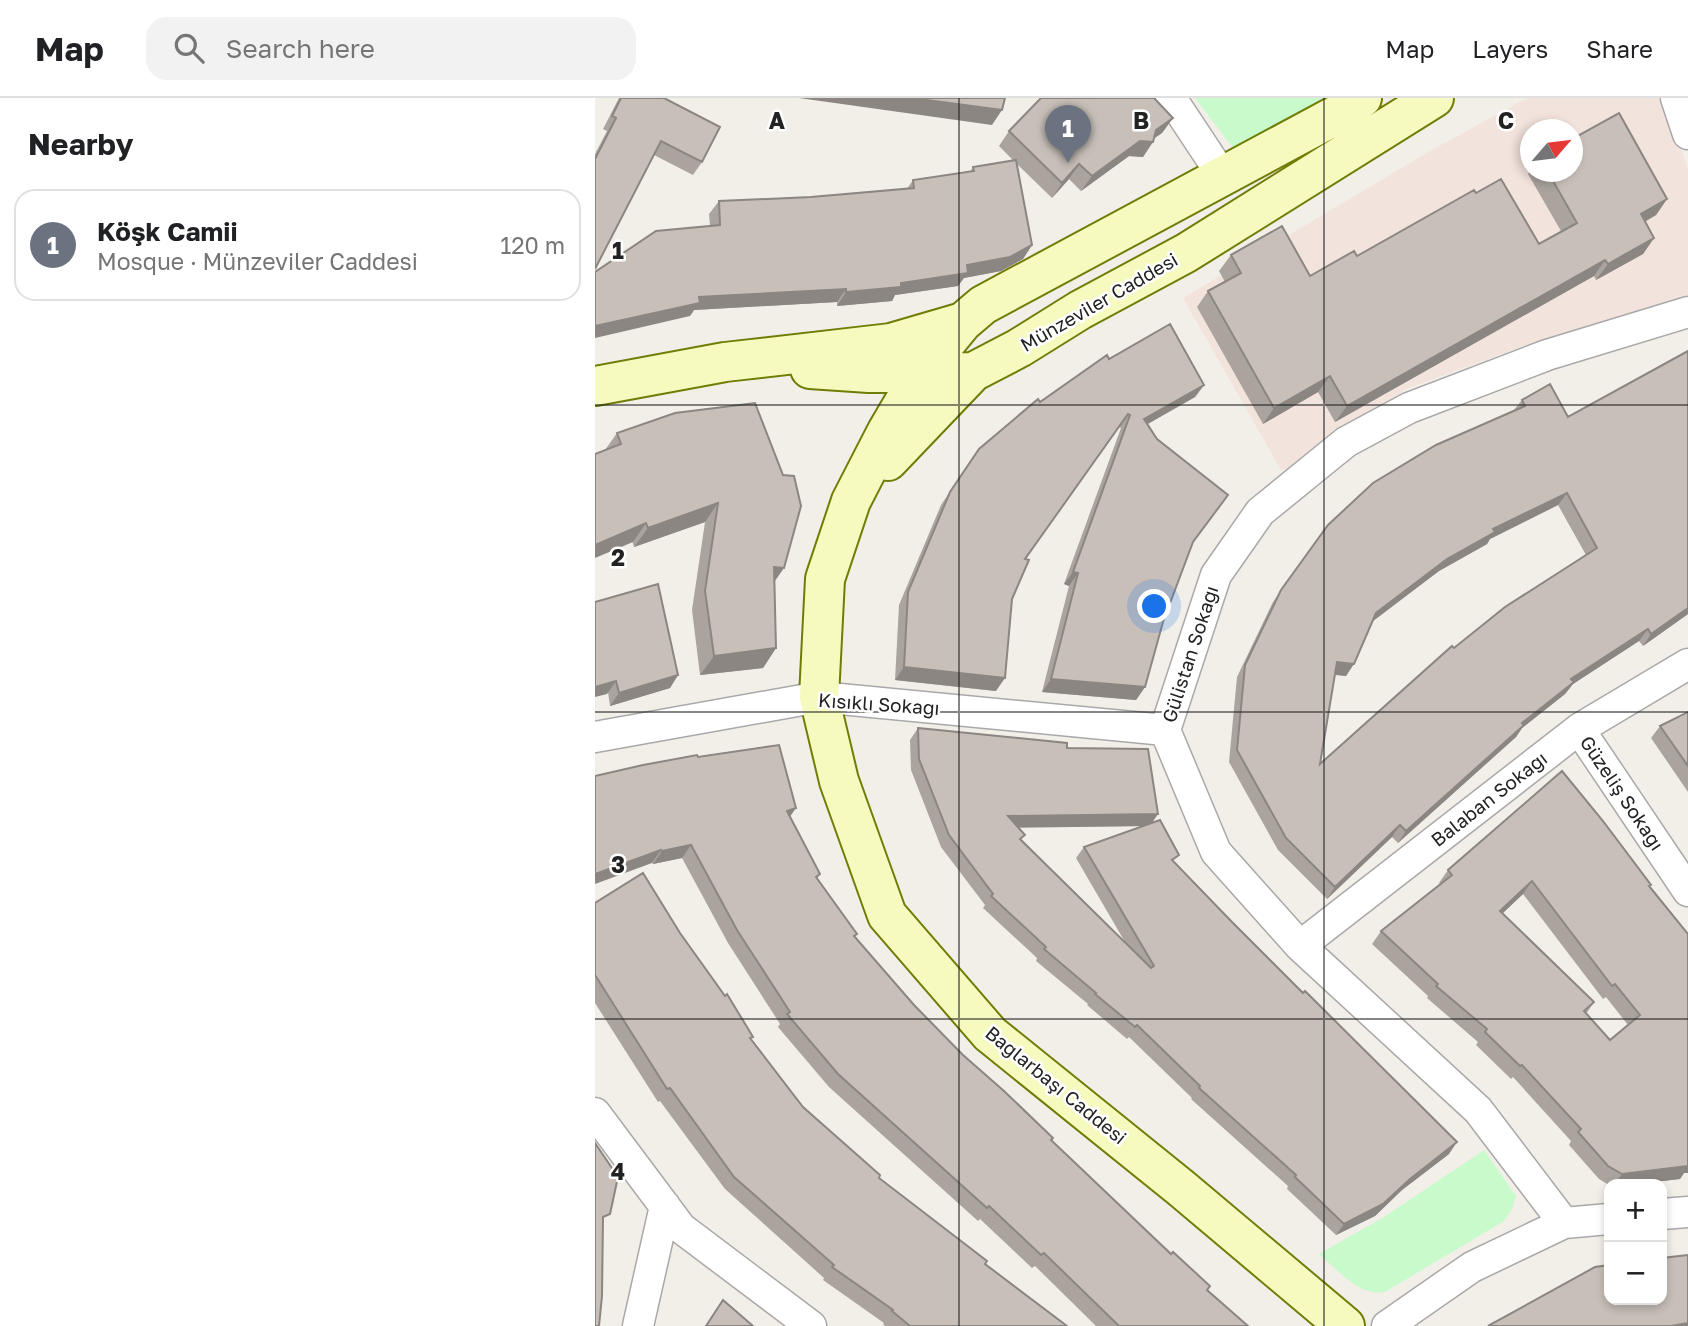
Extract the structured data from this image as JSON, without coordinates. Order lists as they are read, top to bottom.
{
  "streets": {
    "main road": ["Münzeviler Caddesi", "Bağlarbaşı Caddesi"],
    "street": [
      "Gülistan Sokağı",
      "Kısıklı Sokağı",
      "Güzeliş Sokağı",
      "Balaban Sokağı"
    ]
  },
  "crossings": [
    ["Münzeviler Caddesi", "Bağlarbaşı Caddesi"],
    ["Gülistan Sokağı", "Kısıklı Sokağı"],
    ["Gülistan Sokağı", "Balaban Sokağı"],
    ["Kısıklı Sokağı", "Bağlarbaşı Caddesi"],
    ["Güzeliş Sokağı", "Balaban Sokağı"]
  ],
  "north": "top right",
  "page": {
    "header": "Map",
    "search": "Search here",
    "nav": ["Map", "Layers", "Share"],
    "heading": "Nearby",
    "pins": "1",
    "list": [
      {
        "mark": "1",
        "name": "Köşk Camii",
        "note": "Mosque · Münzeviler Caddesi",
        "value": "120 m"
      }
    ],
    "map_buttons": ["+", "−"]
  },
  "grid": {
    "columns": ["A", "B", "C"],
    "rows": [
      "1",
      "2",
      "3",
      "4"
    ]
  }
}
